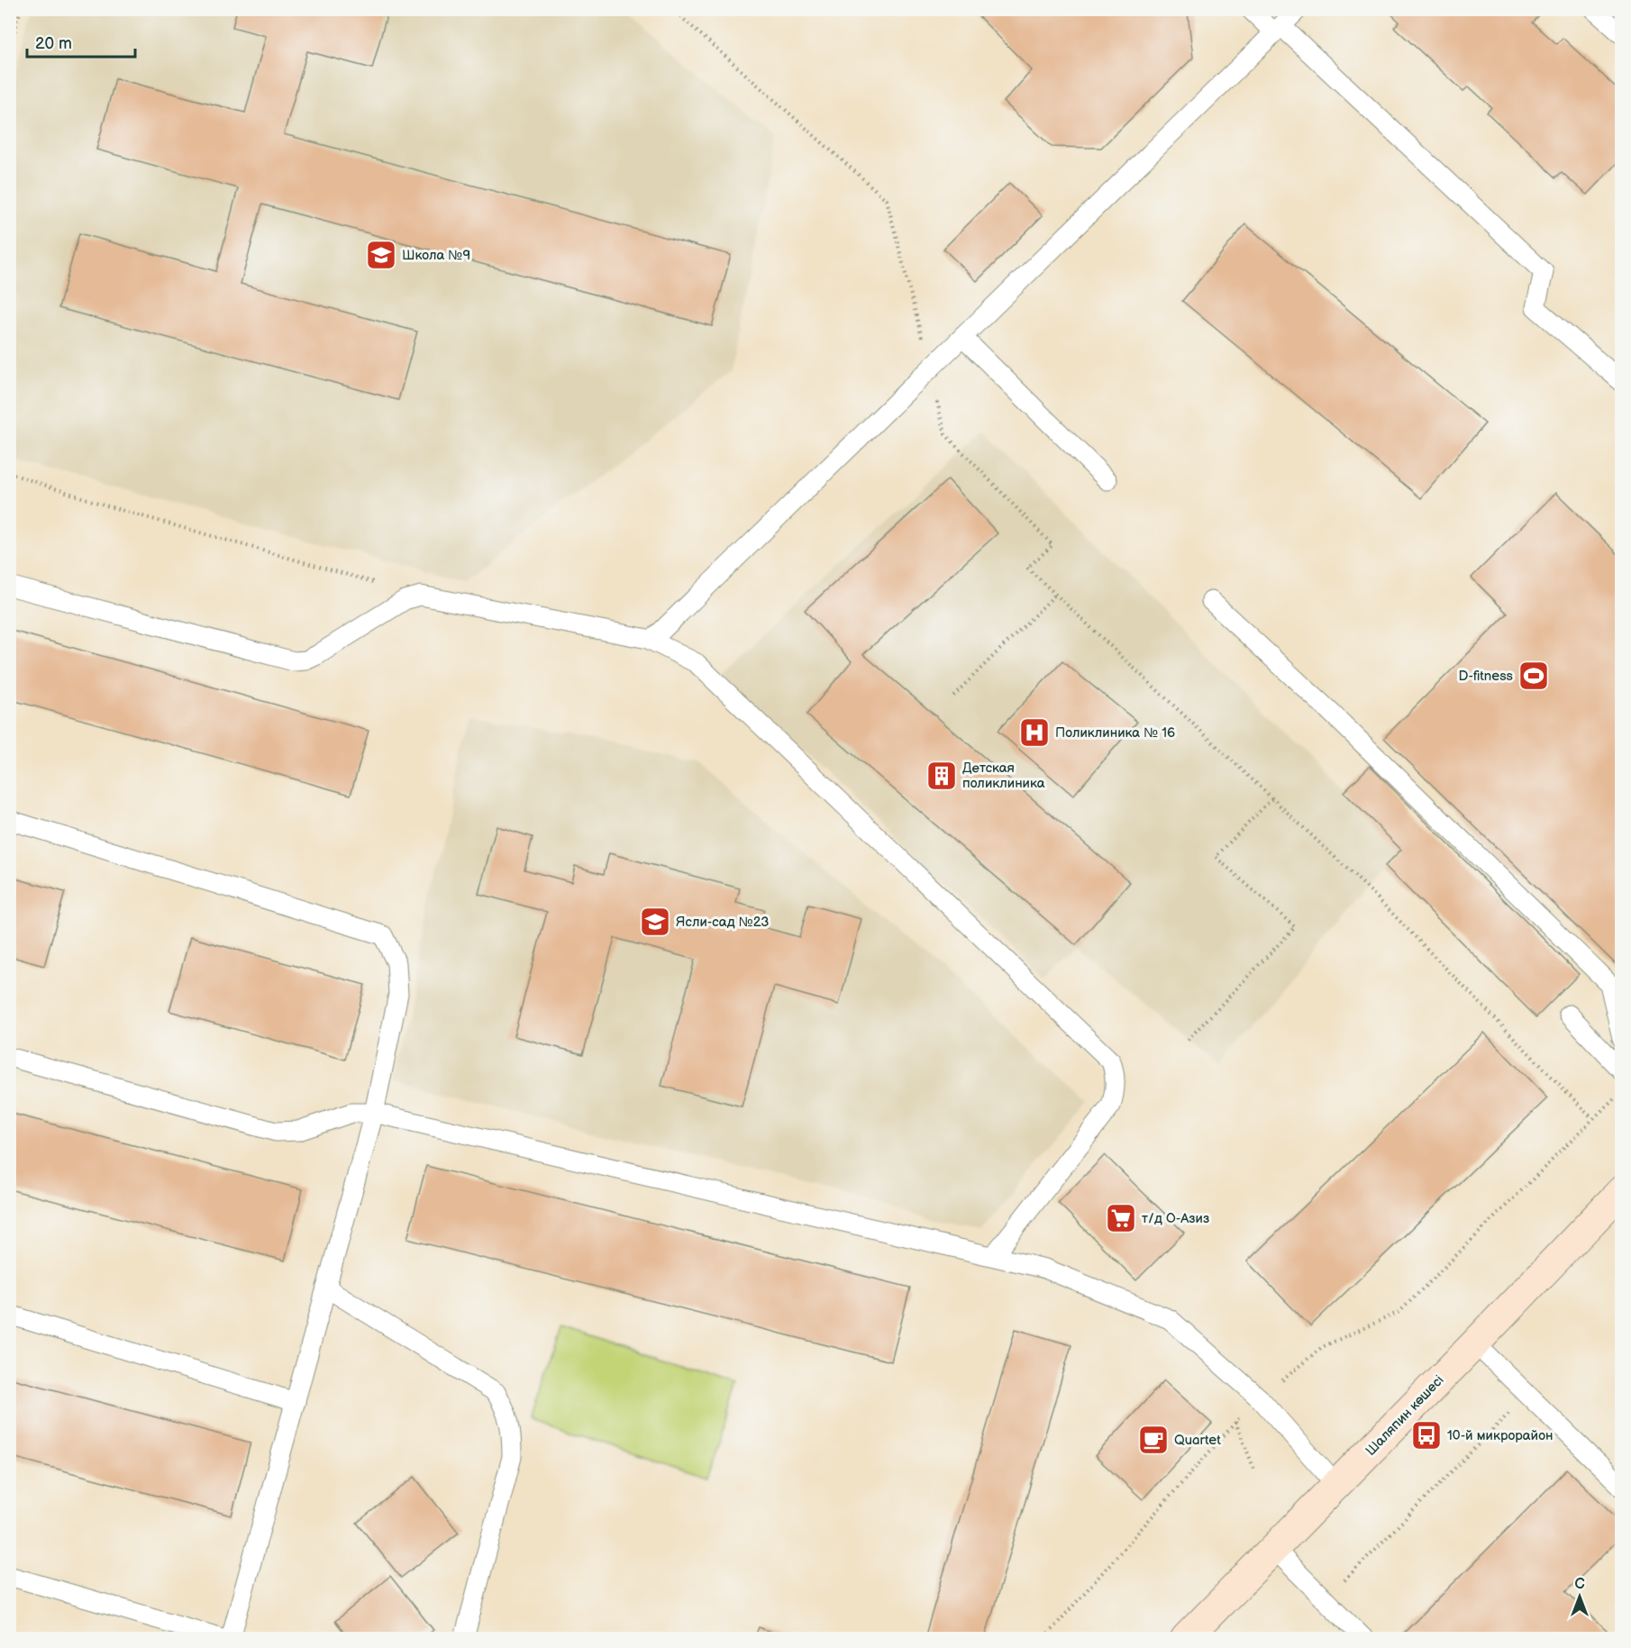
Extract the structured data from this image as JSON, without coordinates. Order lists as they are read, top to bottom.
{
  "streets": {
    "main road": ["Шаляпин көшесі"]
  },
  "places": {
    "school or university": ["Школа №9", "Ясли-сад №23"],
    "sports": ["D-fitness"],
    "hospital": ["Поликлиника № 16"],
    "building": ["Детская поликлиника"],
    "supermarket": ["т/д О-Азиз"],
    "bus stop": ["10-й микрорайон"],
    "cafe": ["Quartet"]
  },
  "scale_bar": "20 m",
  "north": "top"
}
